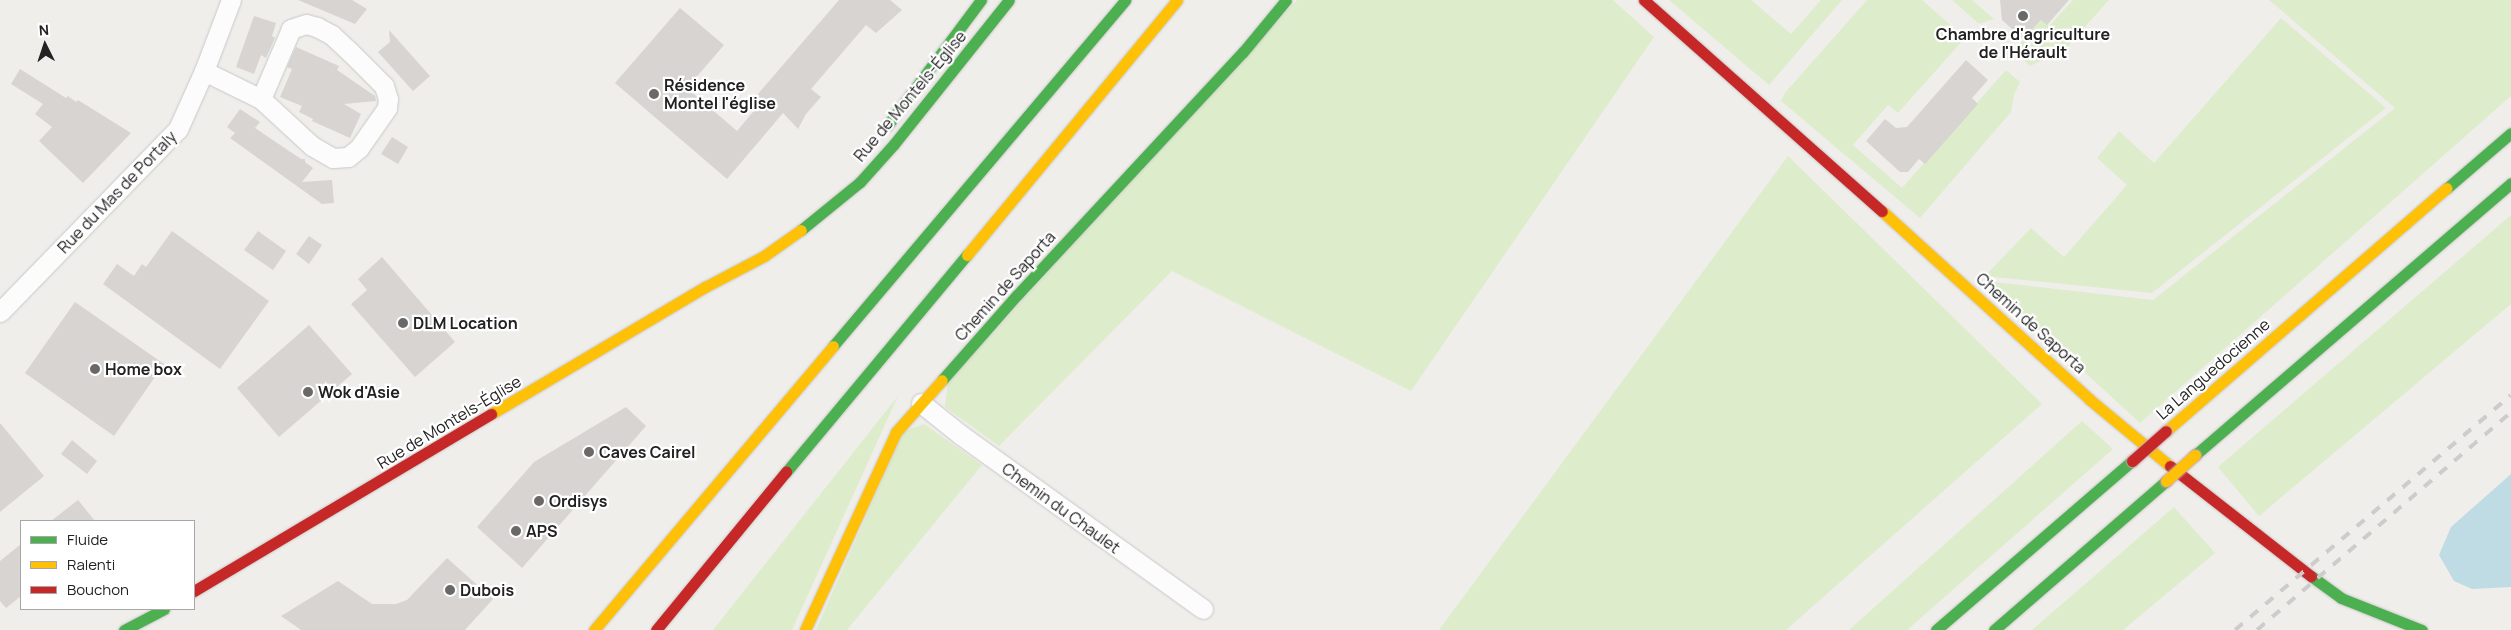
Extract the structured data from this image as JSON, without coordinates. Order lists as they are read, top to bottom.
{
  "streets": {
    "main road": ["Rue de Montels-Église", "Chemin de Saporta", "La Languedocienne"],
    "street": ["Rue du Mas de Portaly", "Chemin du Chaulet"]
  },
  "crossings": [
    ["Chemin de Saporta", "Chemin du Chaulet"]
  ],
  "places": [
    "Chambre d'agriculture de l'Hérault",
    "Résidence Montel l'église",
    "DLM Location",
    "Home box",
    "Wok d'Asie",
    "Caves Cairel",
    "Ordisys",
    "APS",
    "Dubois"
  ],
  "legend": ["Fluide", "Ralenti", "Bouchon"],
  "north": "top"
}
